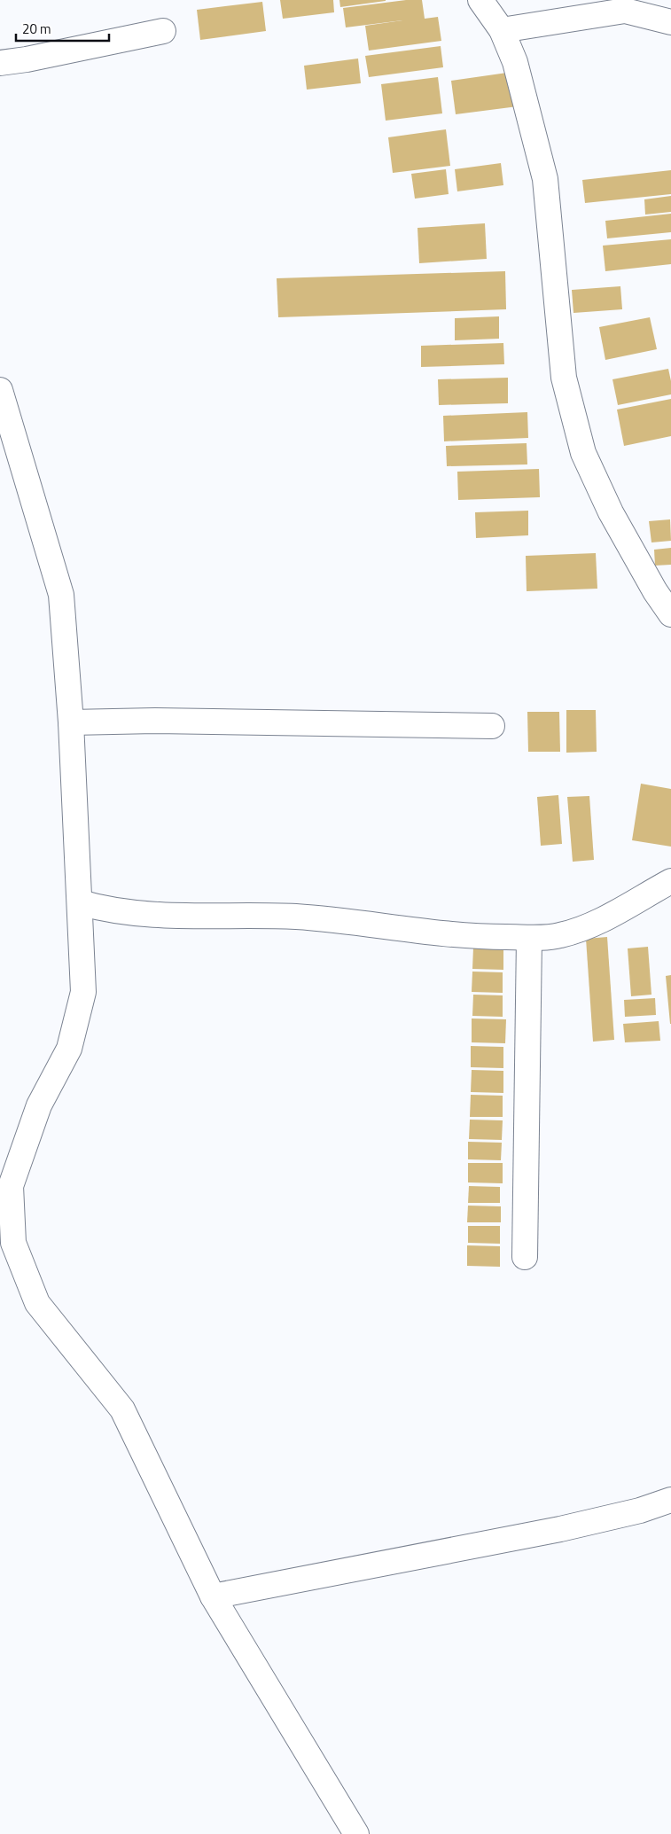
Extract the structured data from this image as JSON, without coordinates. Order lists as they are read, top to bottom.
{
  "scale_bar": "20 m"
}
